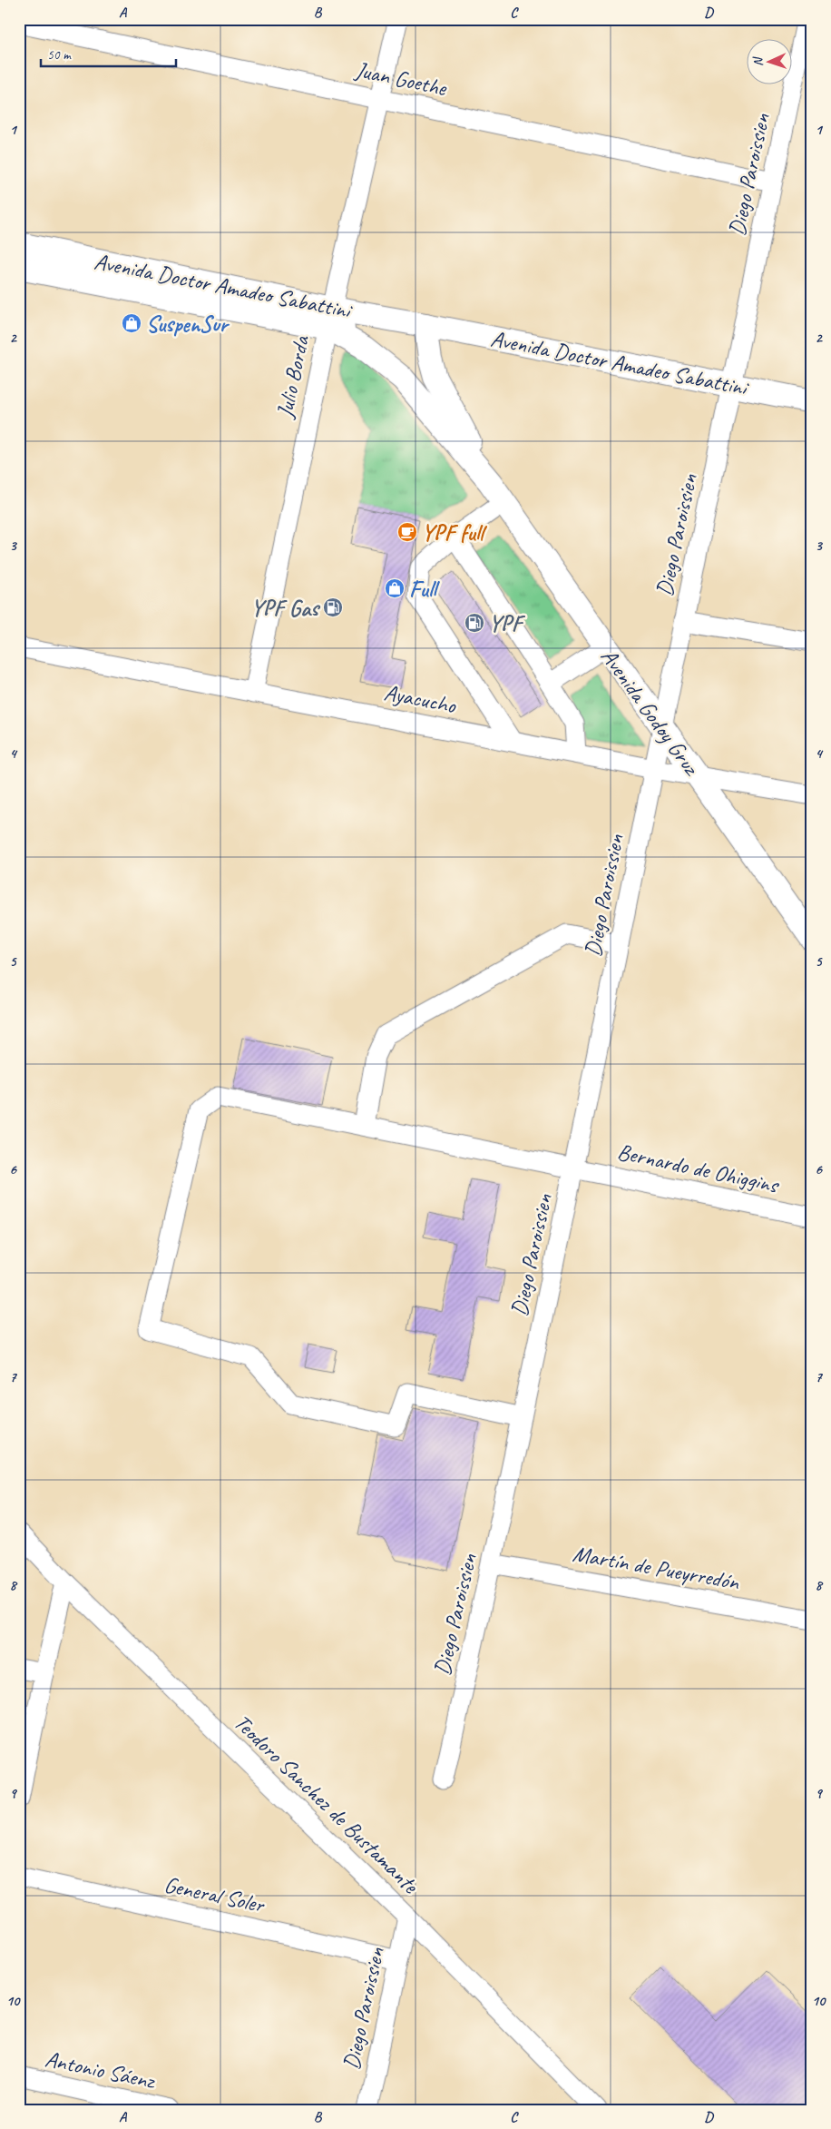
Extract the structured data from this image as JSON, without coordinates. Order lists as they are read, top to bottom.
{
  "streets": {
    "main road": ["Avenida Doctor Amadeo Sabattini", "Avenida Godoy Gruz"],
    "street": [
      "Juan Goethe",
      "Diego Paroissien",
      "Julio Borda",
      "Ayacucho",
      "Bernardo de Ohiggins",
      "Martín de Pueyrredón",
      "Teodoro Sanchez de Bustamante",
      "General Soler",
      "Antonio Sáenz"
    ]
  },
  "crossings": [
    ["Juan Goethe", "Diego Paroissien"],
    ["Juan Goethe", "Julio Borda"],
    ["Diego Paroissien", "Avenida Doctor Amadeo Sabattini"],
    ["Diego Paroissien", "Ayacucho"],
    ["Diego Paroissien", "Avenida Godoy Gruz"],
    ["Diego Paroissien", "Bernardo de Ohiggins"],
    ["Diego Paroissien", "Martín de Pueyrredón"],
    ["Diego Paroissien", "Teodoro Sanchez de Bustamante"],
    ["Diego Paroissien", "General Soler"],
    ["Avenida Doctor Amadeo Sabattini", "Julio Borda"],
    ["Avenida Doctor Amadeo Sabattini", "Avenida Godoy Gruz"],
    ["Julio Borda", "Ayacucho"],
    ["Julio Borda", "Avenida Godoy Gruz"],
    ["Ayacucho", "Avenida Godoy Gruz"]
  ],
  "places": {
    "shop": ["SuspenSur", "Full"],
    "cafe": ["YPF full"],
    "fuel station": ["YPF Gas", "YPF"]
  },
  "scale_bar": "50 m",
  "north": "left",
  "grid": {
    "columns": [
      "A",
      "B",
      "C",
      "D"
    ],
    "rows": [
      "1",
      "2",
      "3",
      "4",
      "5",
      "6",
      "7",
      "8",
      "9",
      "10"
    ]
  }
}
